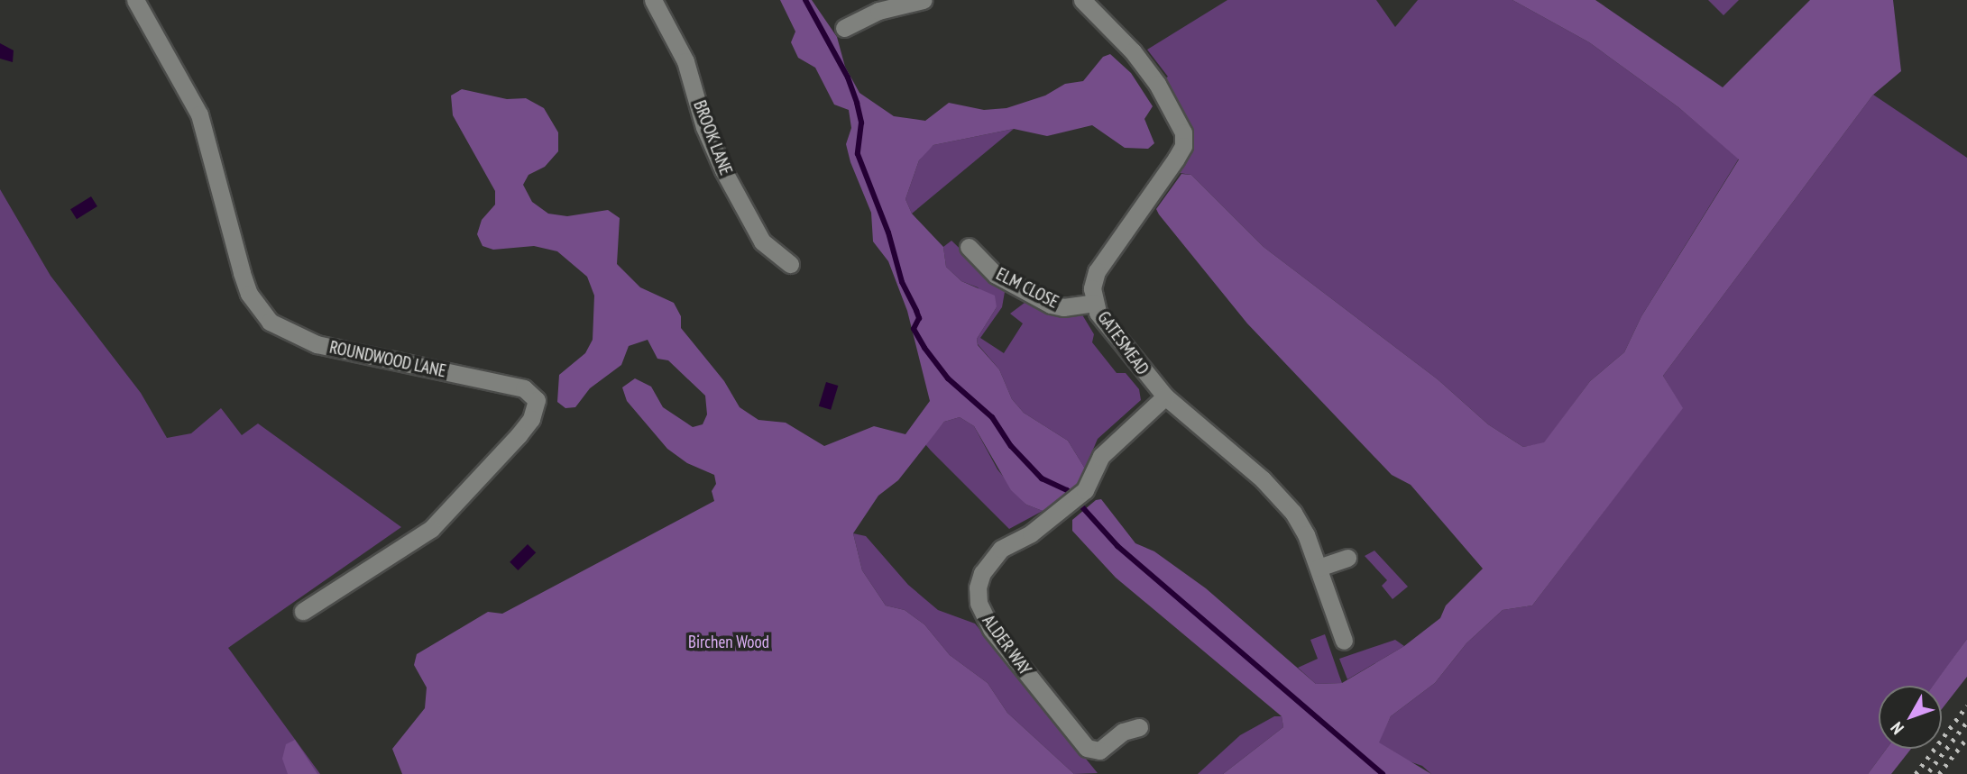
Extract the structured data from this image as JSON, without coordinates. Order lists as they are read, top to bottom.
{
  "streets": {
    "street": [
      "BROOK LANE",
      "ELM CLOSE",
      "GATESMEAD",
      "ROUNDWOOD LANE",
      "ALDER WAY"
    ]
  },
  "crossings": [
    ["ELM CLOSE", "GATESMEAD"],
    ["GATESMEAD", "ALDER WAY"]
  ],
  "parks": ["Birchen Wood"],
  "north": "bottom left"
}
